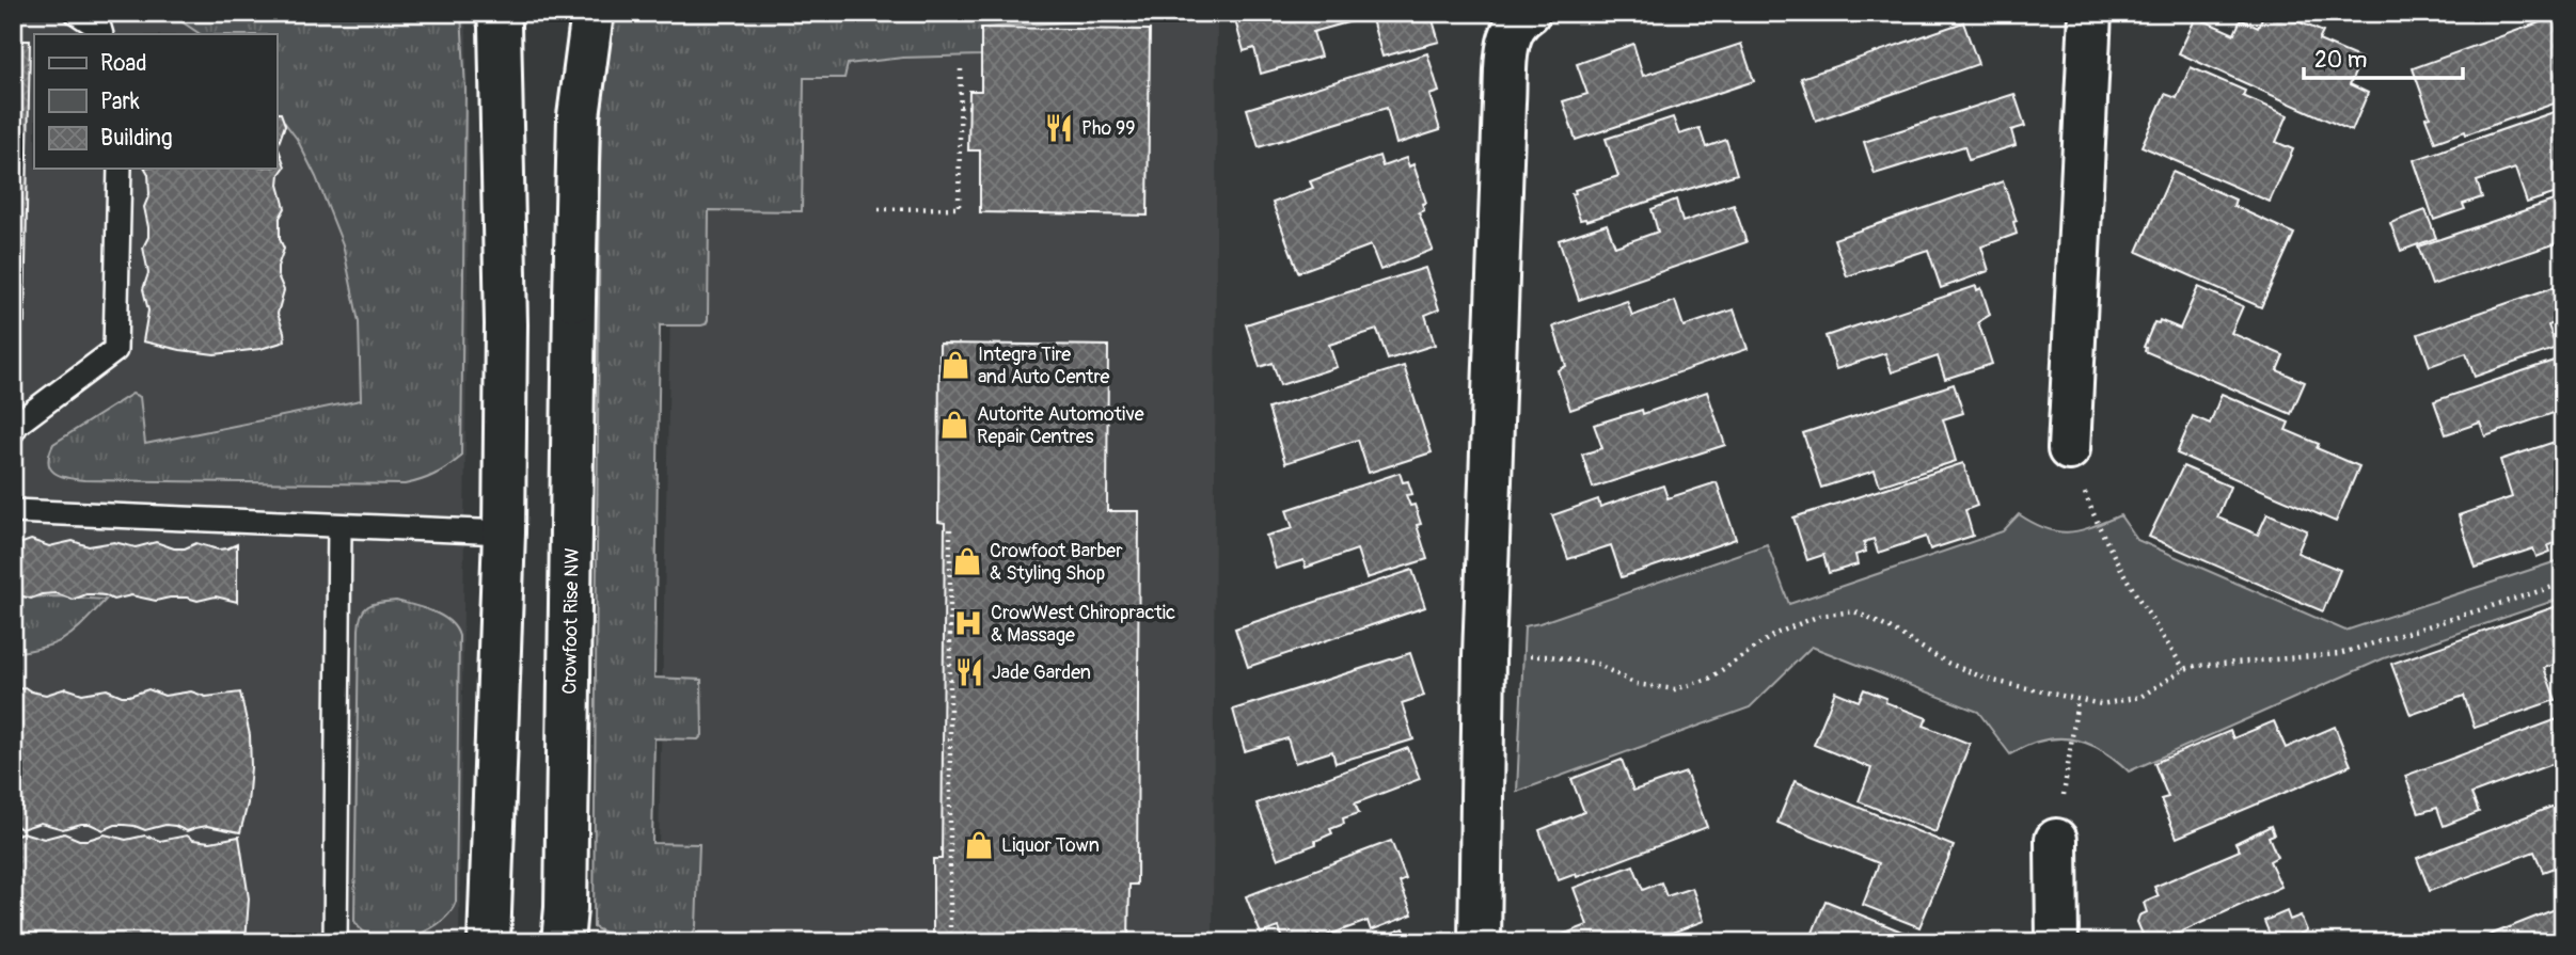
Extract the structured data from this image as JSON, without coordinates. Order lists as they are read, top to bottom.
{
  "streets": {
    "main road": ["Crowfoot Rise NW"]
  },
  "places": {
    "restaurant": ["Pho 99", "Jade Garden"],
    "shop": [
      "Integra Tire and Auto Centre",
      "Autorite Automotive Repair Centres",
      "Crowfoot Barber & Styling Shop",
      "Liquor Town"
    ],
    "hospital": ["CrowWest Chiropractic & Massage"]
  },
  "legend": ["Road", "Park", "Building"],
  "scale_bar": "20 m"
}
